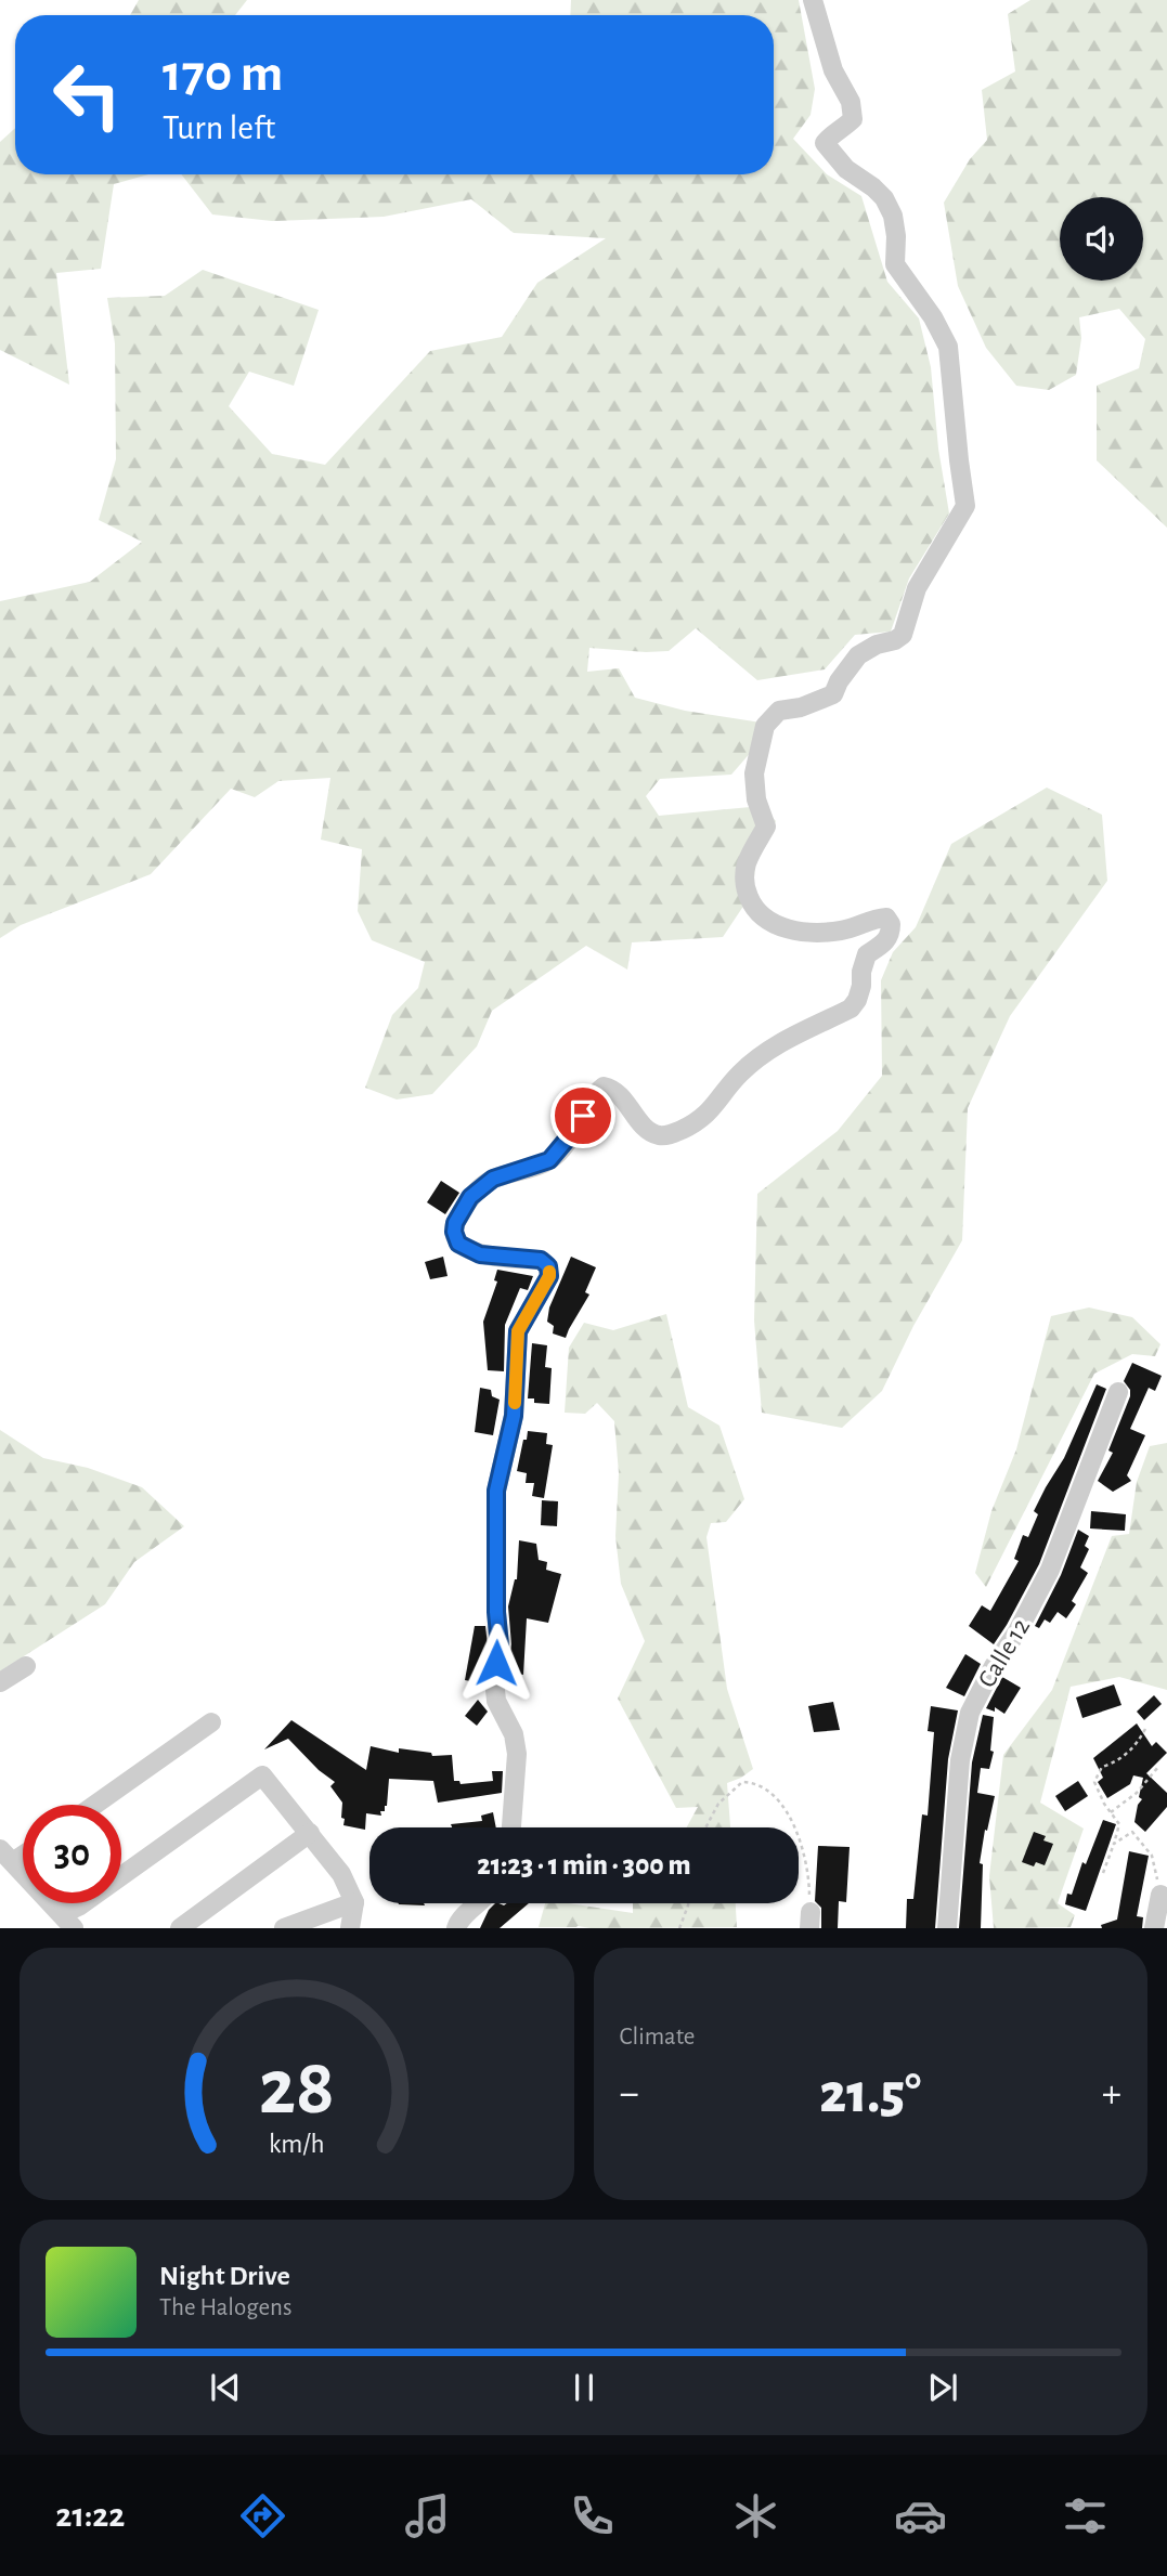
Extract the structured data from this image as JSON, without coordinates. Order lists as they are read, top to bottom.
{
  "streets": {
    "street": ["Calle 12"]
  },
  "page": {
    "turn": ["170 m", "Turn left"],
    "limit": "30",
    "trip": "21:23 · 1 min · 300 m",
    "tile": "Climate",
    "heat": ["−", "21.5°", "+"],
    "song": ["Night Drive", "The Halogens"],
    "tabs": "21:22",
    "gauge": ["28", "km/h"]
  }
}
